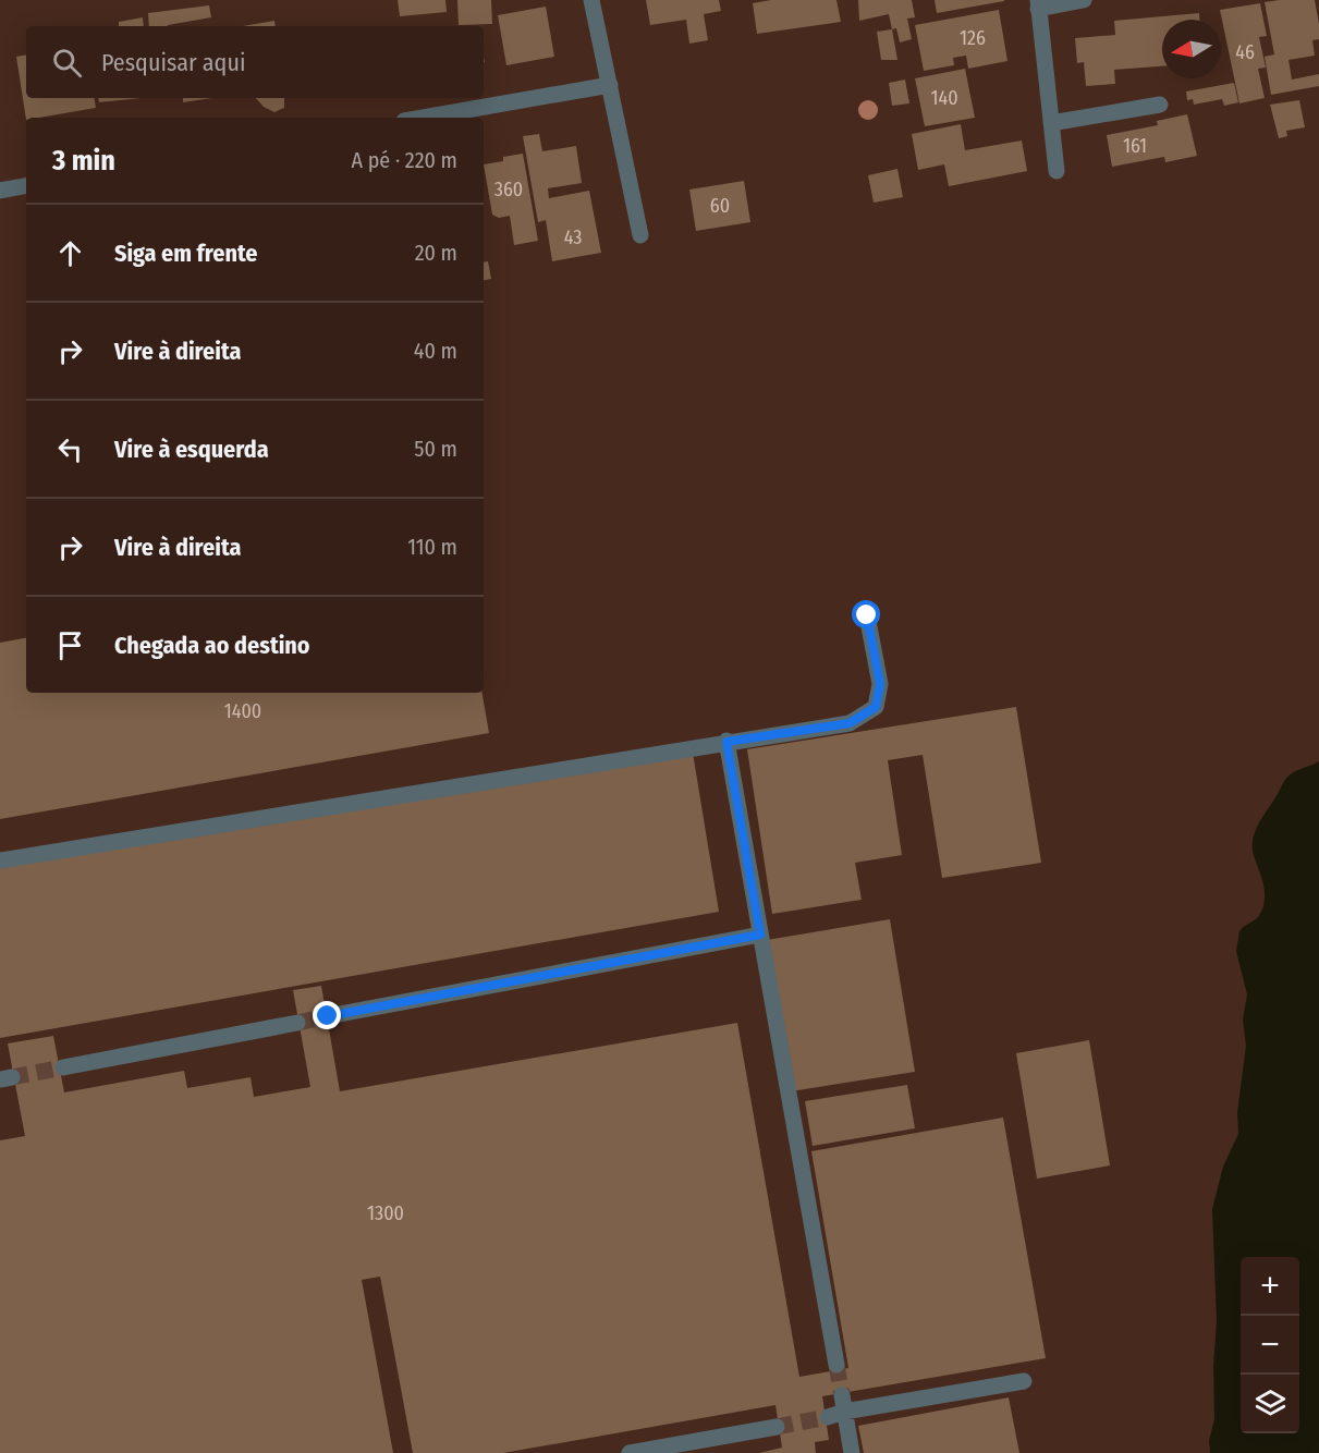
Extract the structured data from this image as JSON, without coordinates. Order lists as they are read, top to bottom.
{
  "house_numbers": [
    "126",
    "46",
    "140",
    "161",
    "360",
    "60",
    "43",
    "1400",
    "1300"
  ],
  "north": "left",
  "page": {
    "search": "Pesquisar aqui",
    "heading": ["3 min", "A pé · 220 m"],
    "list": [
      ["Siga em frente", "20 m"],
      ["Vire à direita", "40 m"],
      ["Vire à esquerda", "50 m"],
      ["Vire à direita", "110 m"],
      "Chegada ao destino"
    ],
    "map_buttons": ["+", "−"]
  }
}
